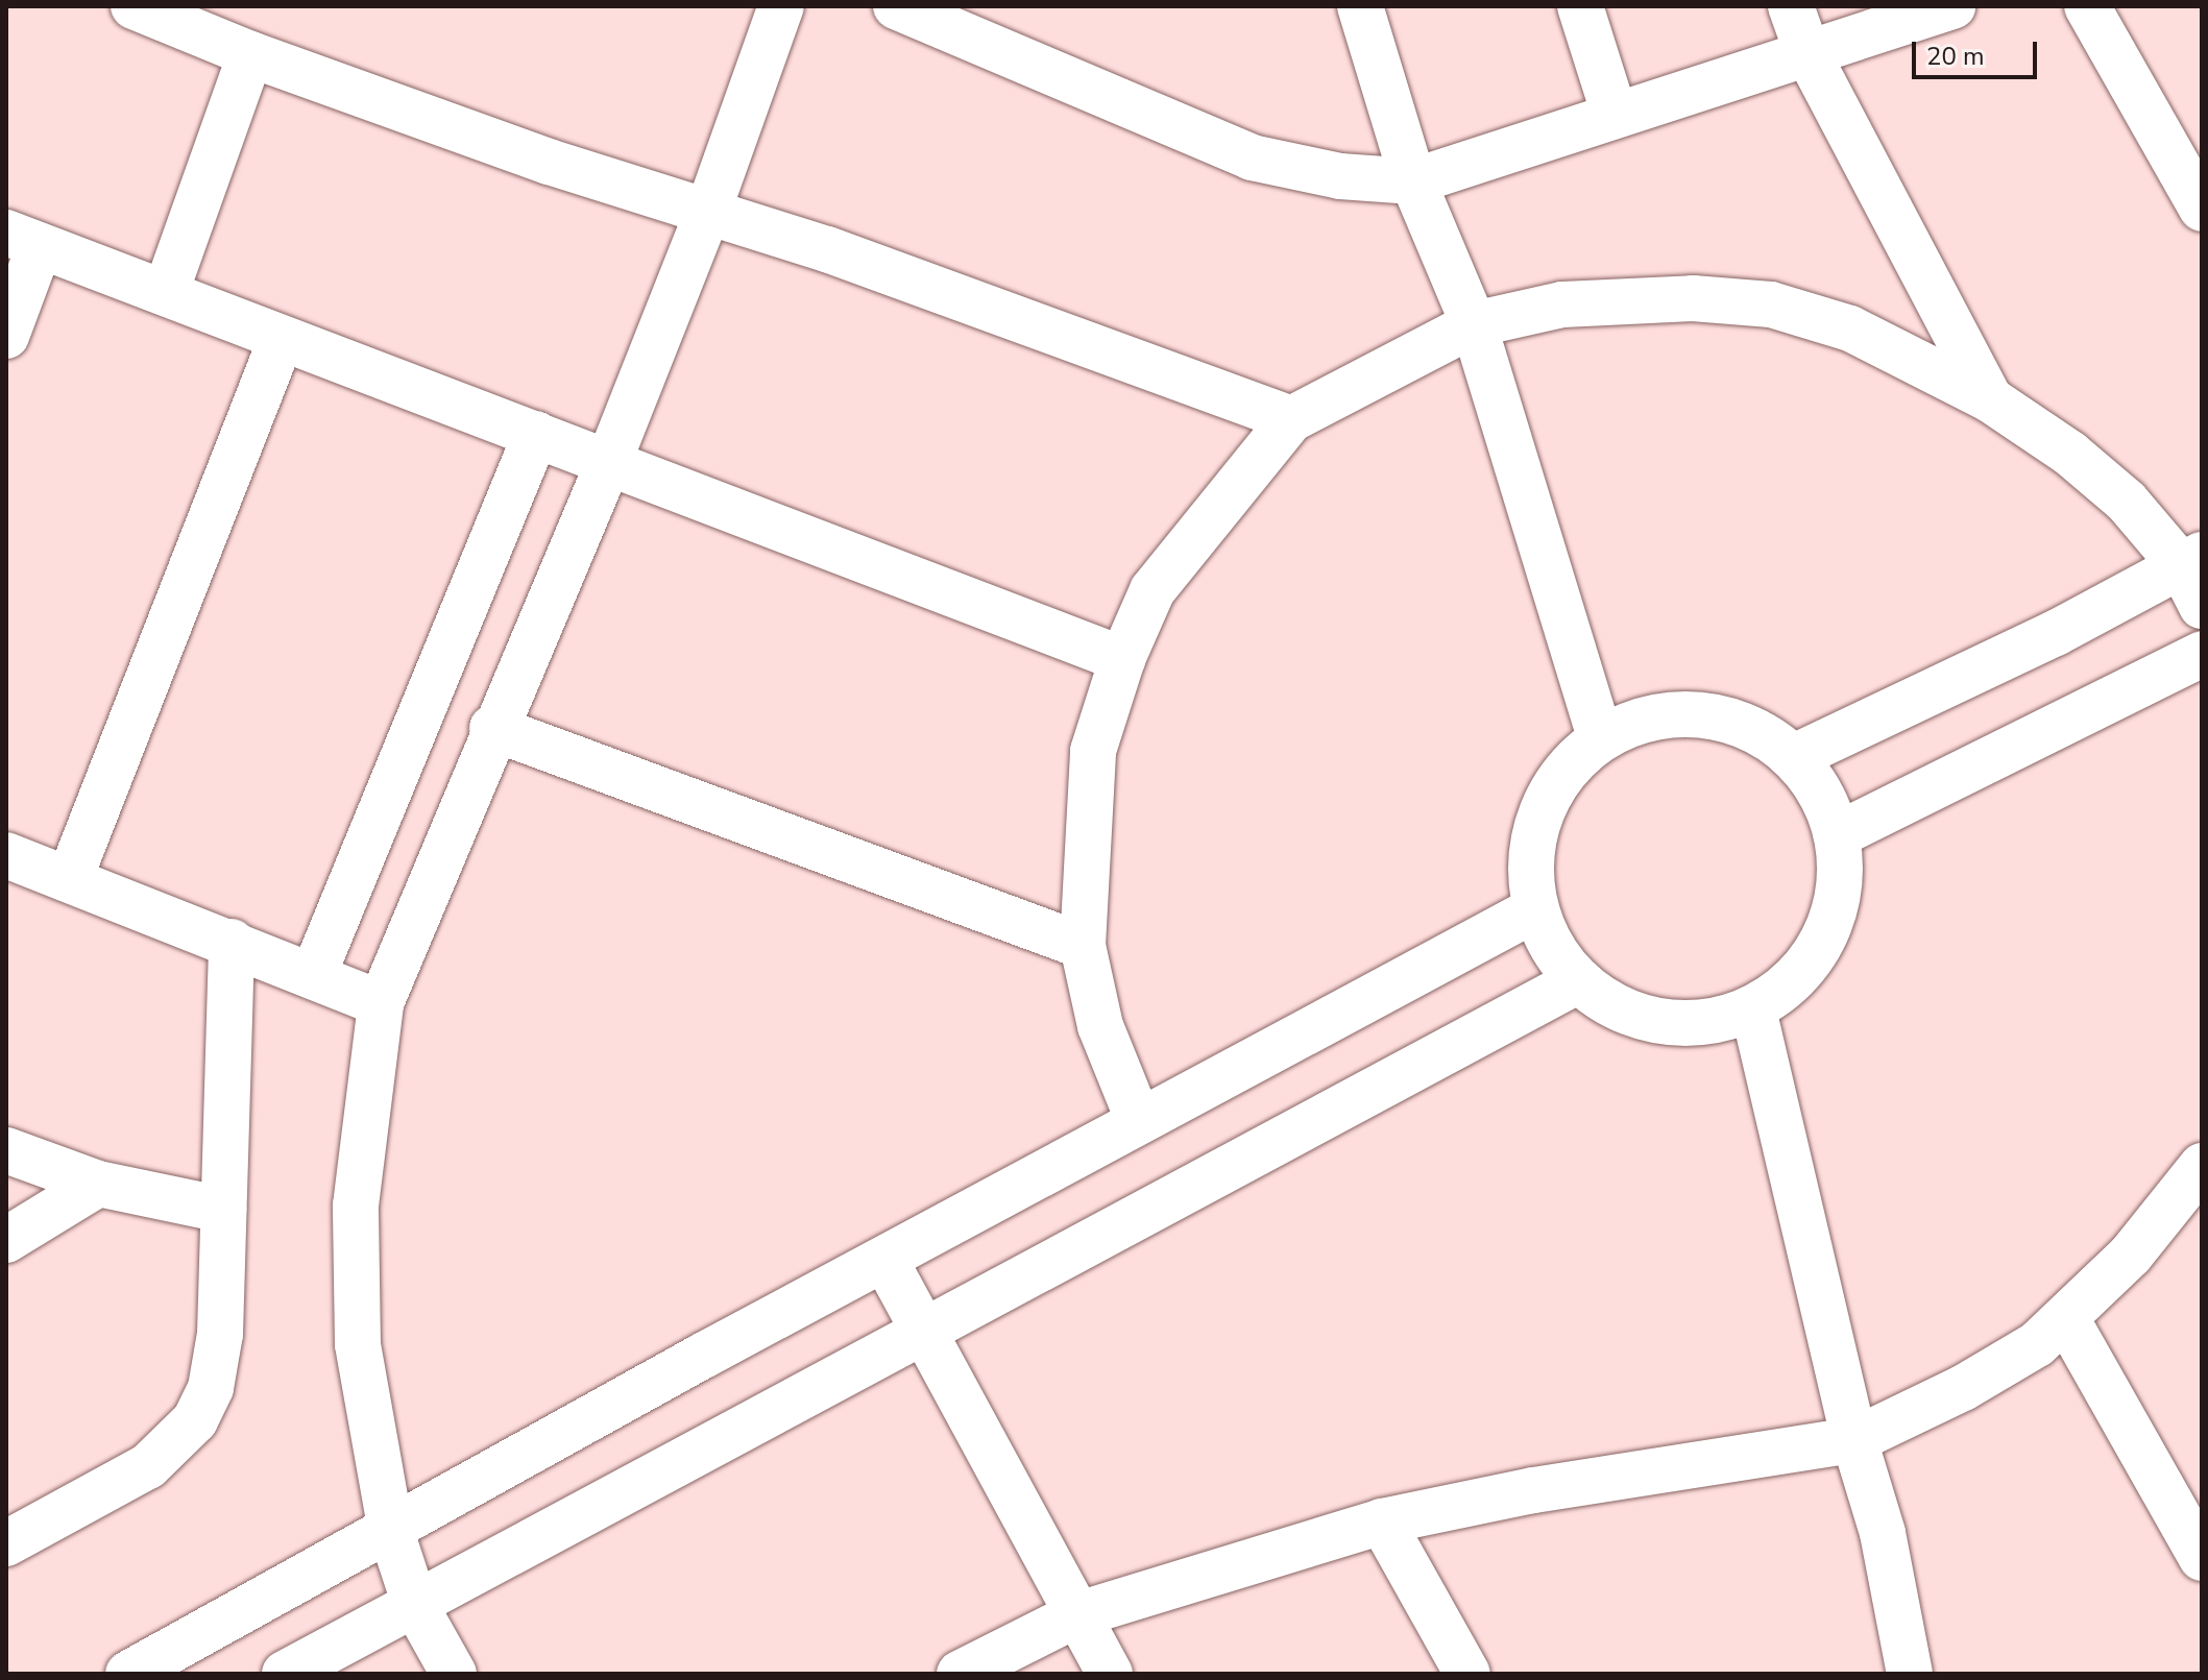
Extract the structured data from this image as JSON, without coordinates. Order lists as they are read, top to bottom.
{
  "scale_bar": "20 m"
}
